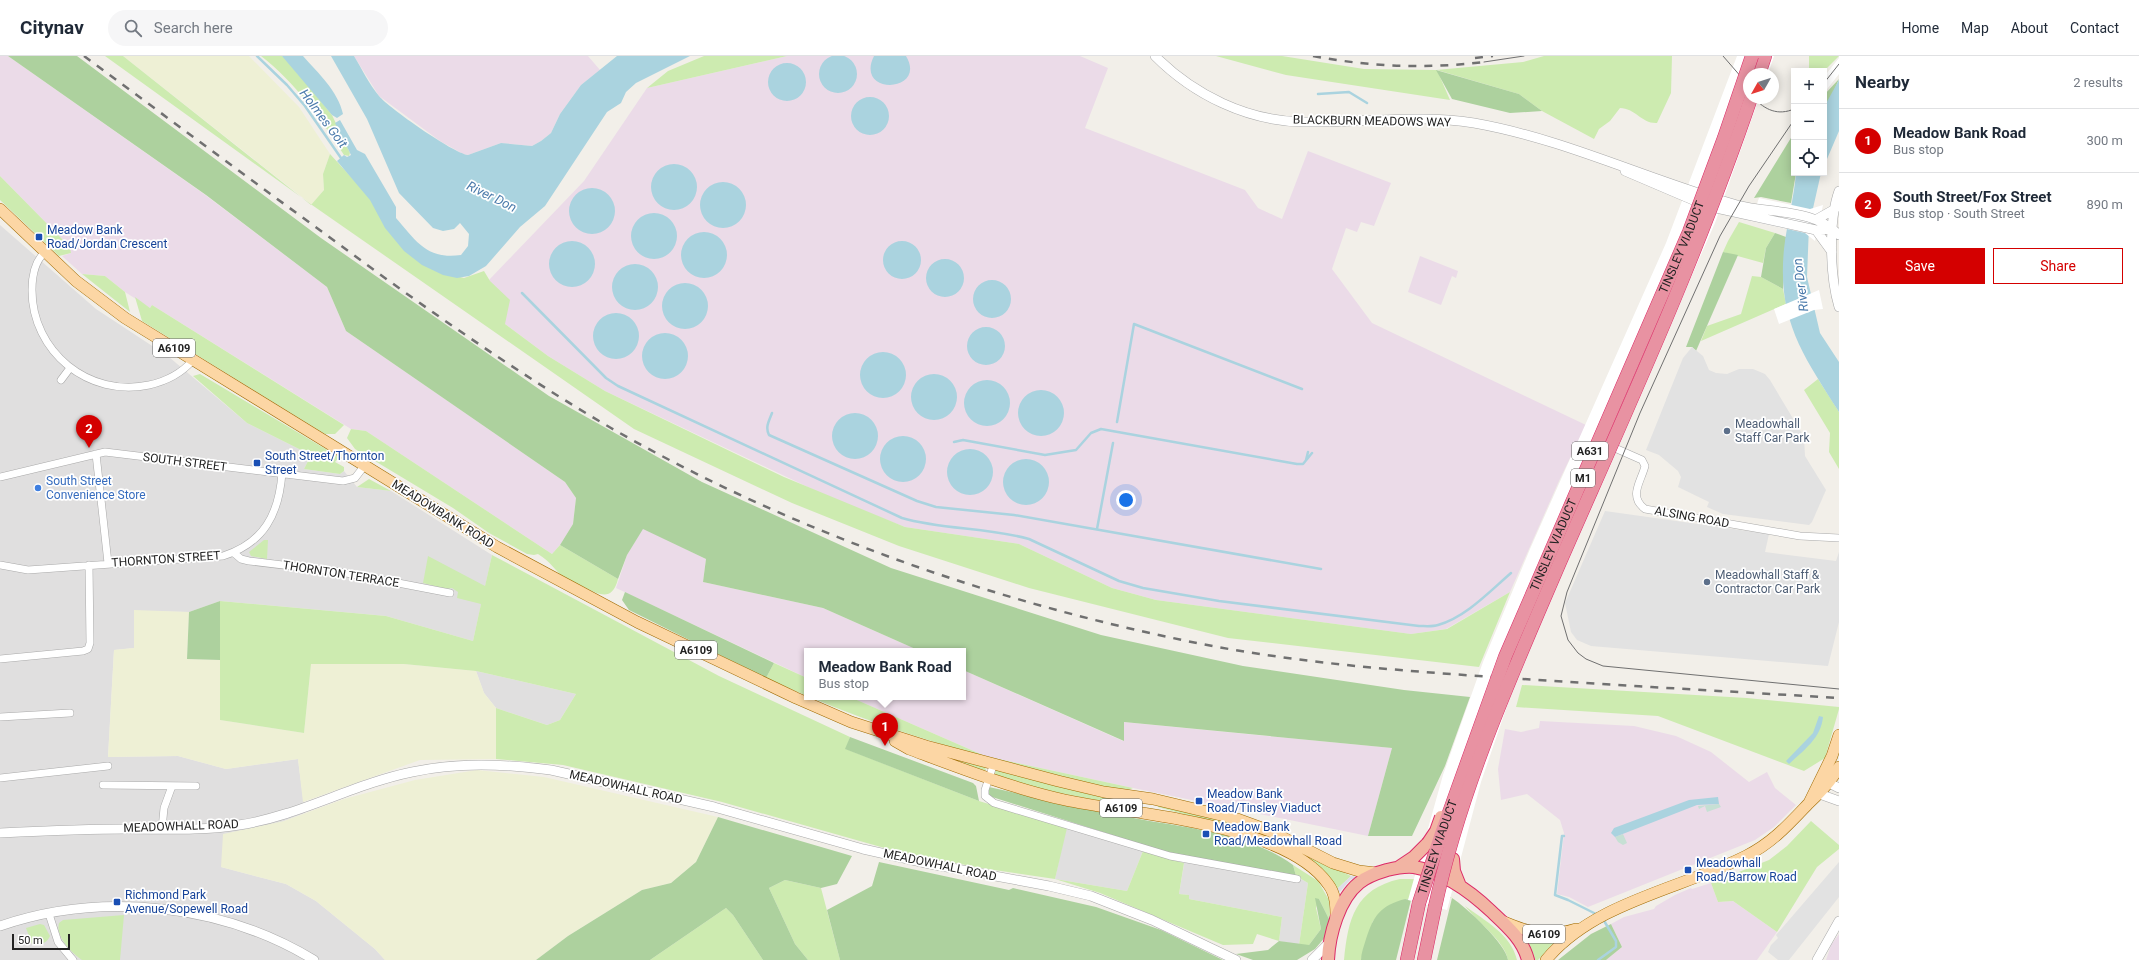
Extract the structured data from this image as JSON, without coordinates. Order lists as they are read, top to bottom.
{
  "streets": {
    "highway": ["TINSLEY VIADUCT", "A631", "M1"],
    "main road": ["A6109", "MEADOWBANK ROAD"],
    "street": [
      "BLACKBURN MEADOWS WAY",
      "SOUTH STREET",
      "ALSING ROAD",
      "THORNTON STREET",
      "THORNTON TERRACE",
      "MEADOWHALL ROAD"
    ]
  },
  "crossings": [
    ["A6109", "MEADOWBANK ROAD"],
    ["SOUTH STREET", "MEADOWBANK ROAD"],
    ["SOUTH STREET", "THORNTON STREET"],
    ["THORNTON STREET", "THORNTON TERRACE"]
  ],
  "water": ["Holmes Goit", "River Don"],
  "places": {
    "transit": [
      "Meadow Bank Road/Jordan Crescent",
      "South Street/Thornton Street",
      "Meadow Bank Road/Tinsley Viaduct",
      "Meadow Bank Road/Meadowhall Road",
      "Meadowhall Road/Barrow Road",
      "Richmond Park Avenue/Sopewell Road"
    ],
    "other": ["Meadowhall Staff Car Park", "South Street Convenience Store", "Meadowhall Staff & Contractor Car Park"]
  },
  "scale_bar": "50 m",
  "north": "bottom left",
  "page": {
    "header": "Citynav",
    "search": "Search here",
    "nav": [
      "Home",
      "Map",
      "About",
      "Contact"
    ],
    "heading": ["Nearby", "2 results"],
    "map_buttons": ["+", "−"],
    "list": [
      {
        "mark": "1",
        "name": "Meadow Bank Road",
        "note": "Bus stop",
        "value": "300 m"
      },
      {
        "mark": "2",
        "name": "South Street/Fox Street",
        "note": "Bus stop · South Street",
        "value": "890 m"
      }
    ],
    "buttons": ["Save", "Share"],
    "pins": ["2", "1"],
    "popup": ["Meadow Bank Road", "Bus stop"],
    "scale": "50 m"
  }
}
